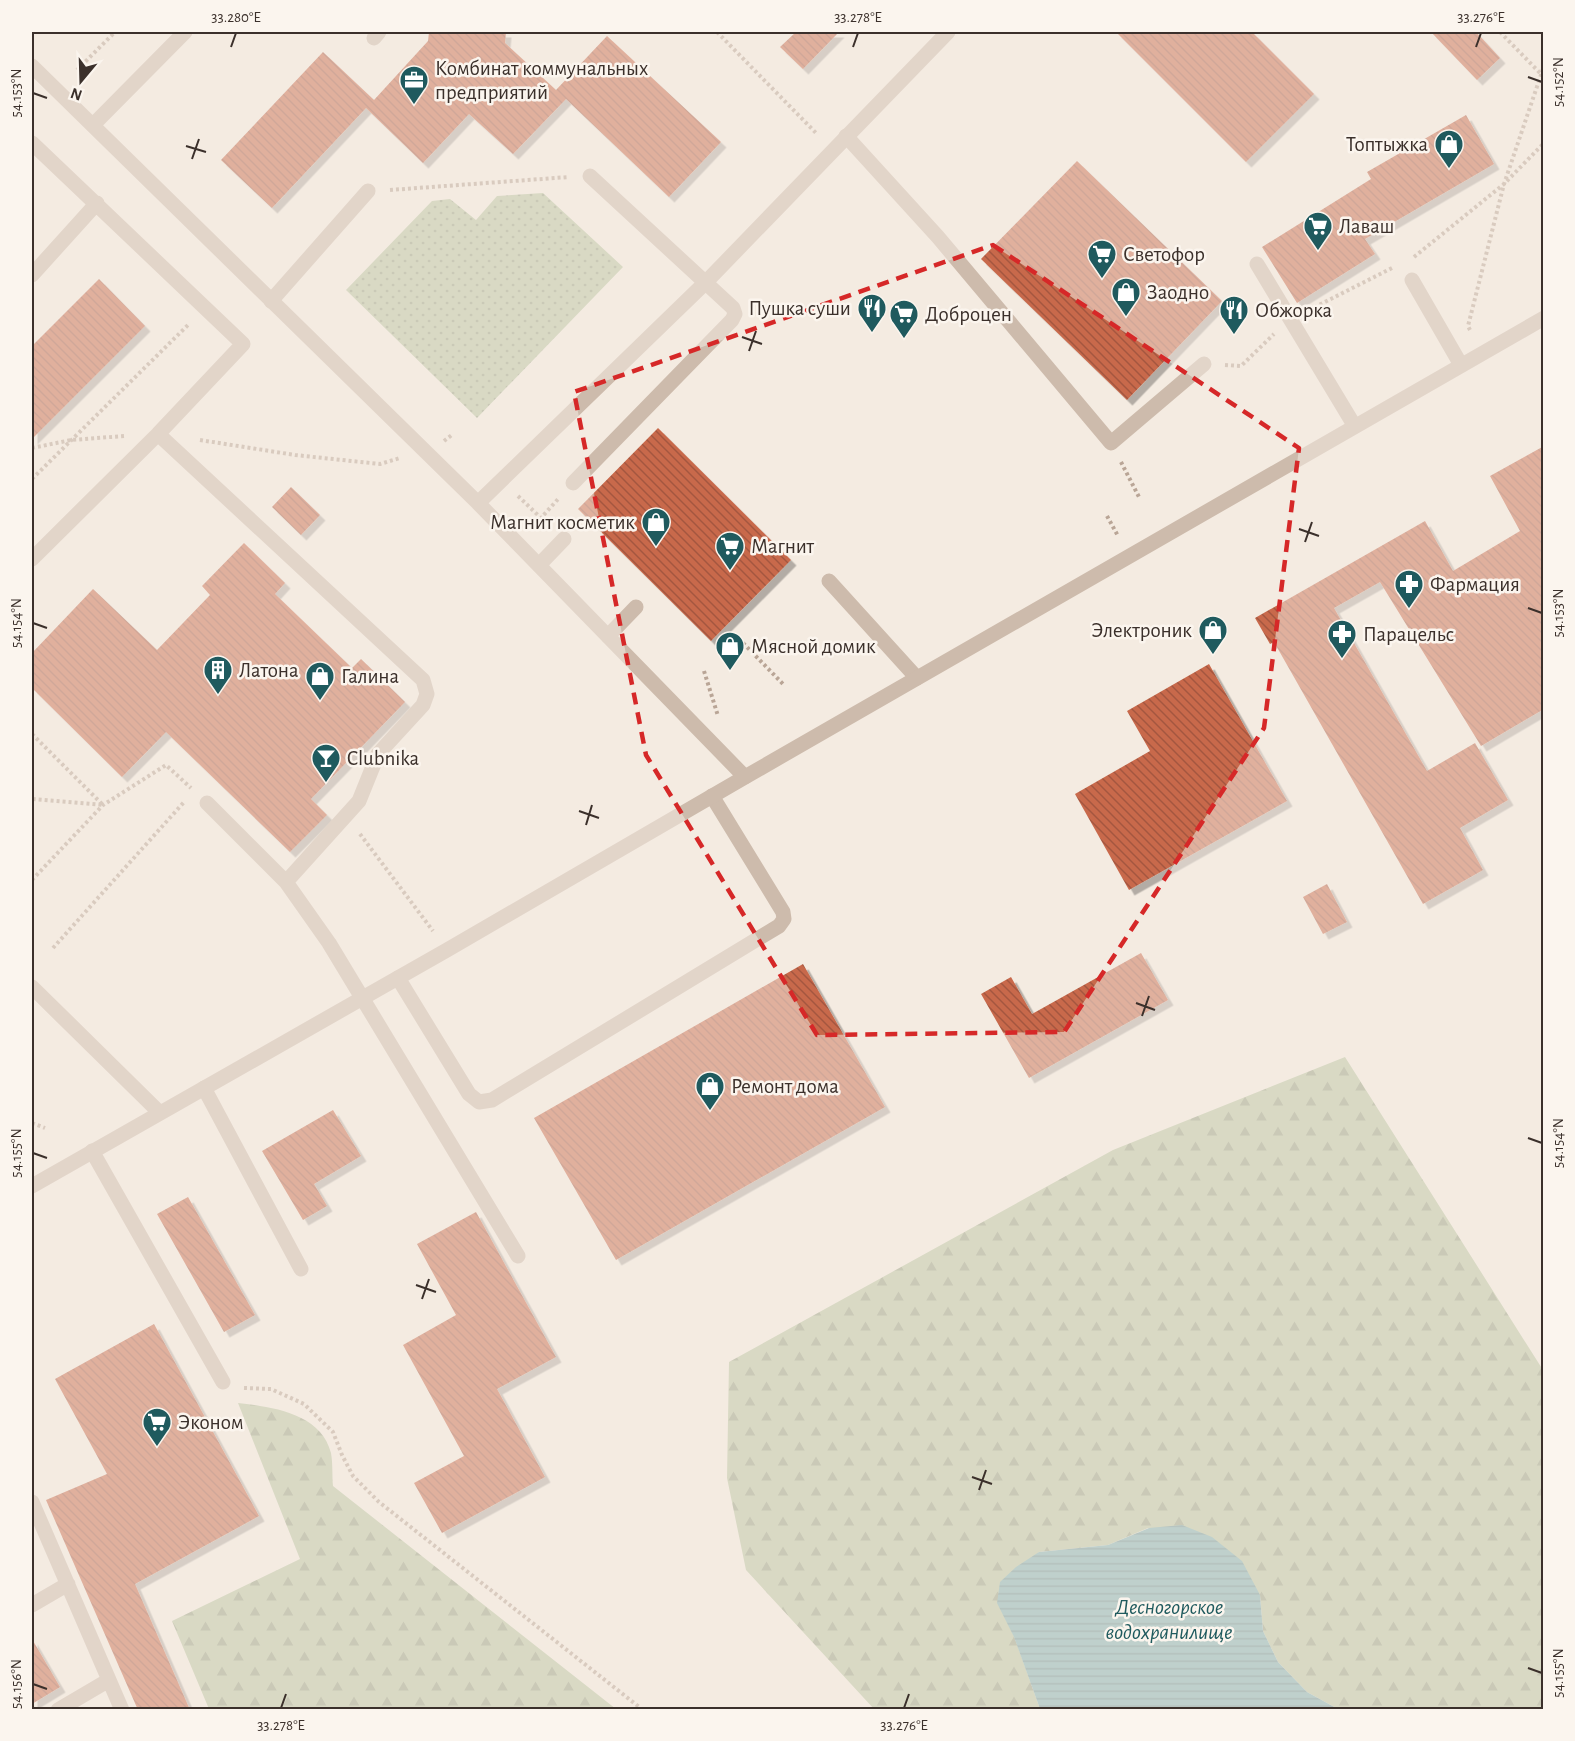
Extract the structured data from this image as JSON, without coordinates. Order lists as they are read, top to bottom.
{
  "water": ["Десногорское водохранилище"],
  "places": {
    "office": ["Комбинат коммунальных предприятий"],
    "shop": [
      "Топтыжка",
      "Заодно",
      "Магнит косметик",
      "Электроник",
      "Мясной домик",
      "Галина",
      "Ремонт дома"
    ],
    "supermarket": [
      "Лаваш",
      "Светофор",
      "Доброцен",
      "Магнит",
      "Эконом"
    ],
    "restaurant": ["Пушка суши", "Обжорка"],
    "pharmacy": ["Фармация", "Парацельс"],
    "building": ["Латона"],
    "bar": ["Clubnika"]
  },
  "north": "bottom",
  "coordinates": [
    "33.280°E",
    "33.278°E",
    "33.276°E",
    "54.152°N",
    "54.153°N",
    "54.154°N",
    "54.155°N",
    "54.156°N"
  ]
}
